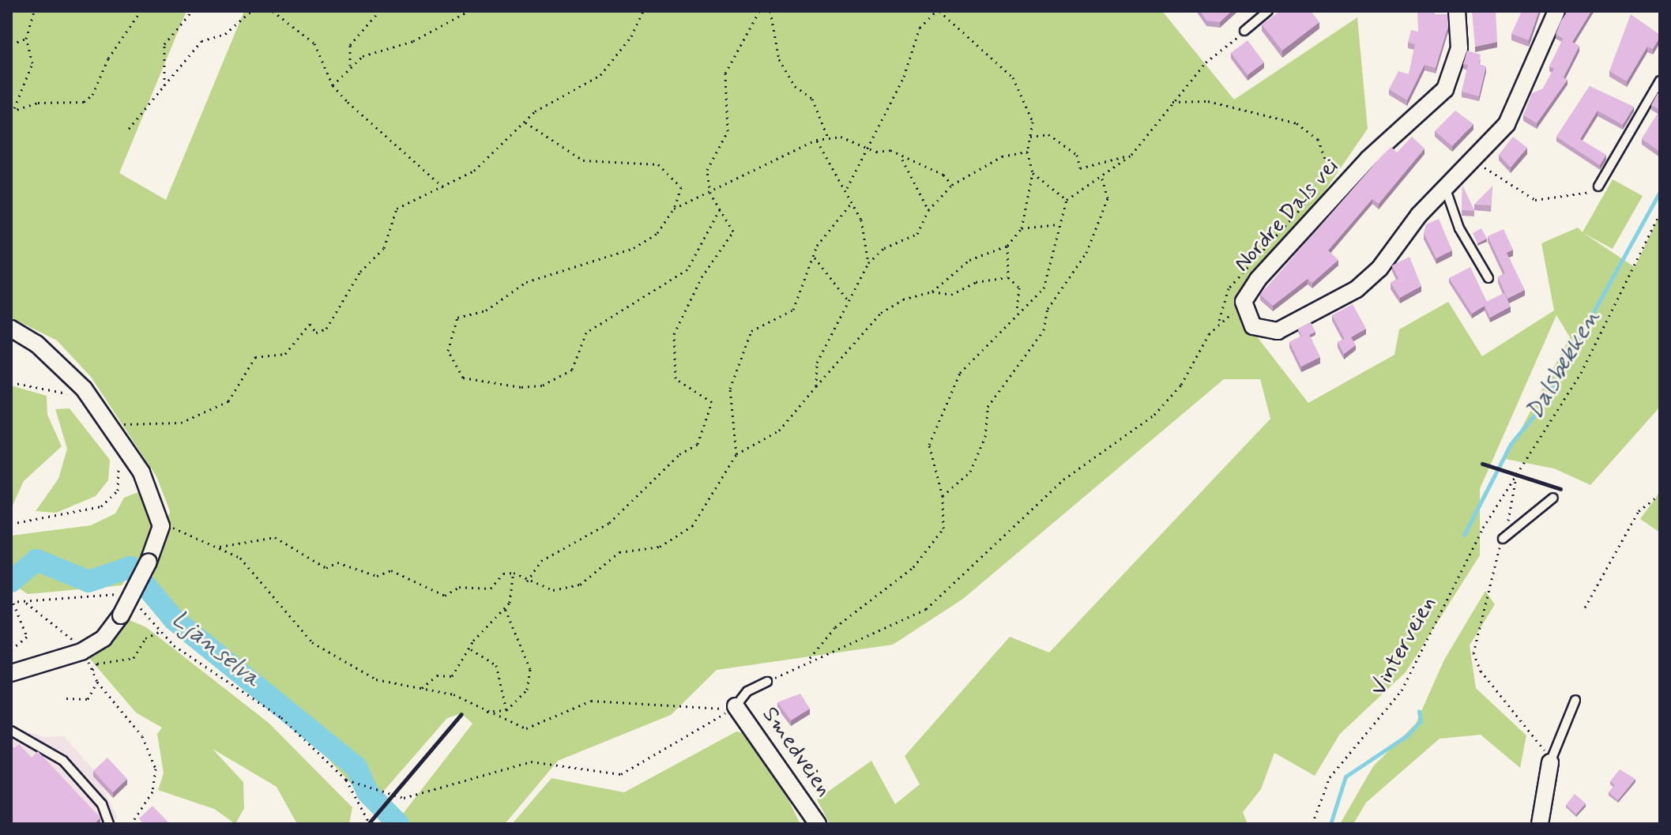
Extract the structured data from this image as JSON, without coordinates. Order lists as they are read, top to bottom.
{
  "streets": {
    "street": ["Nordre Dals vei", "Smedveien"],
    "path": ["Vinterveien"]
  },
  "water": ["Dalsbekken", "Ljanselva"]
}
